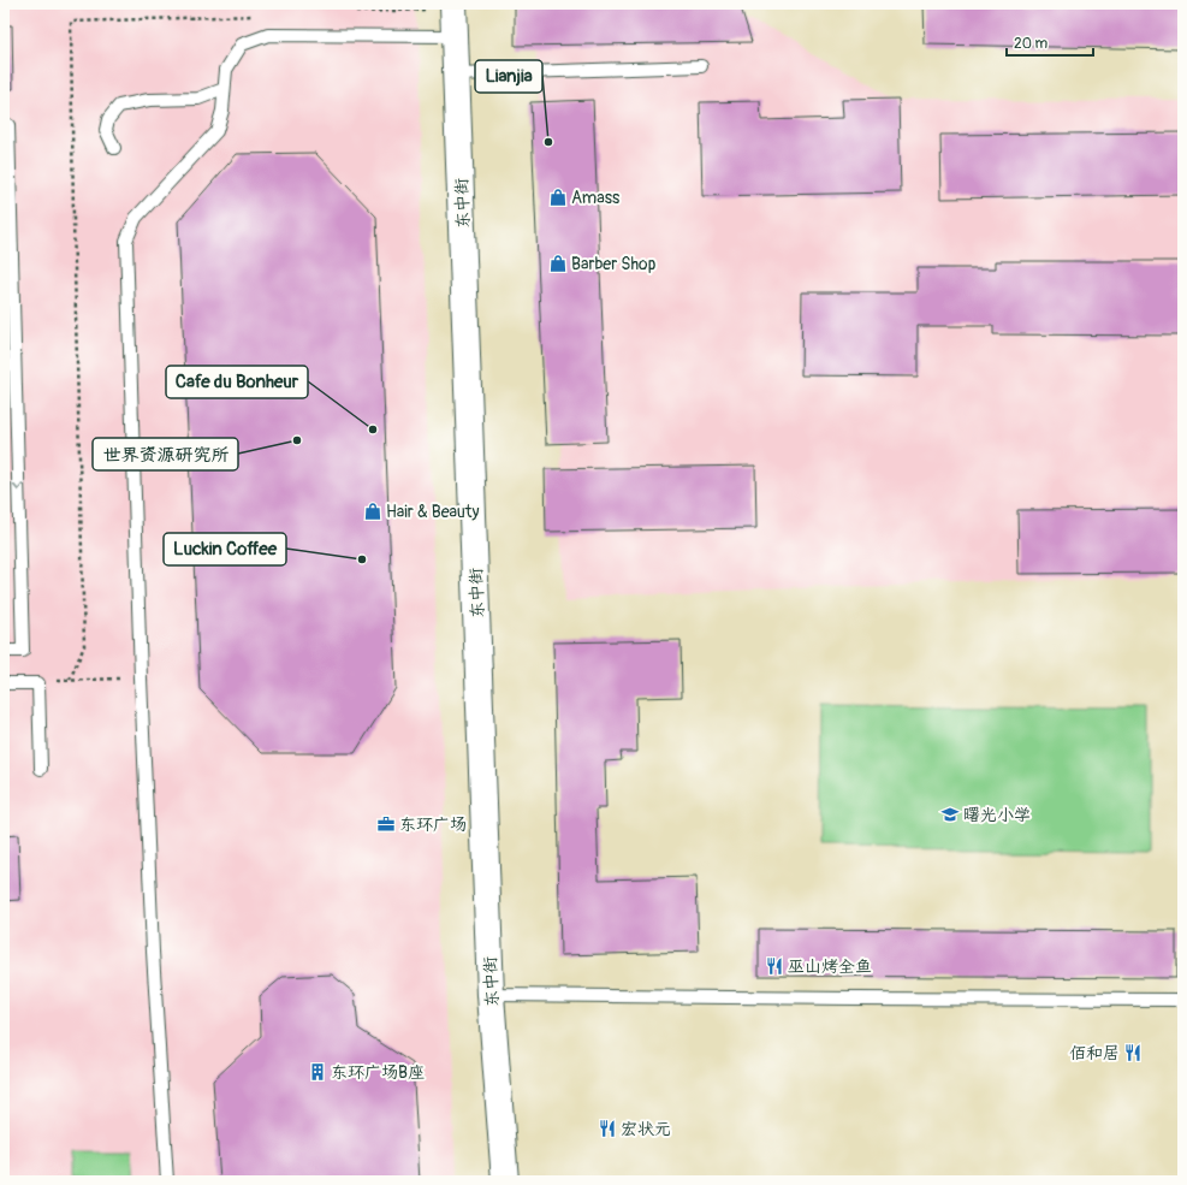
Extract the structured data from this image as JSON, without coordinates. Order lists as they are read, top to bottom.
{
  "streets": {
    "street": ["东中街"]
  },
  "places": {
    "other": [
      "Lianjia",
      "Cafe du Bonheur",
      "世界资源研究所",
      "Luckin Coffee"
    ],
    "shop": ["Amass", "Barber Shop", "Hair & Beauty"],
    "school or university": ["曙光小学"],
    "office": ["东环广场"],
    "restaurant": ["巫山烤全鱼", "佰和居", "宏状元"],
    "building": ["东环广场B座"]
  },
  "scale_bar": "20 m"
}
